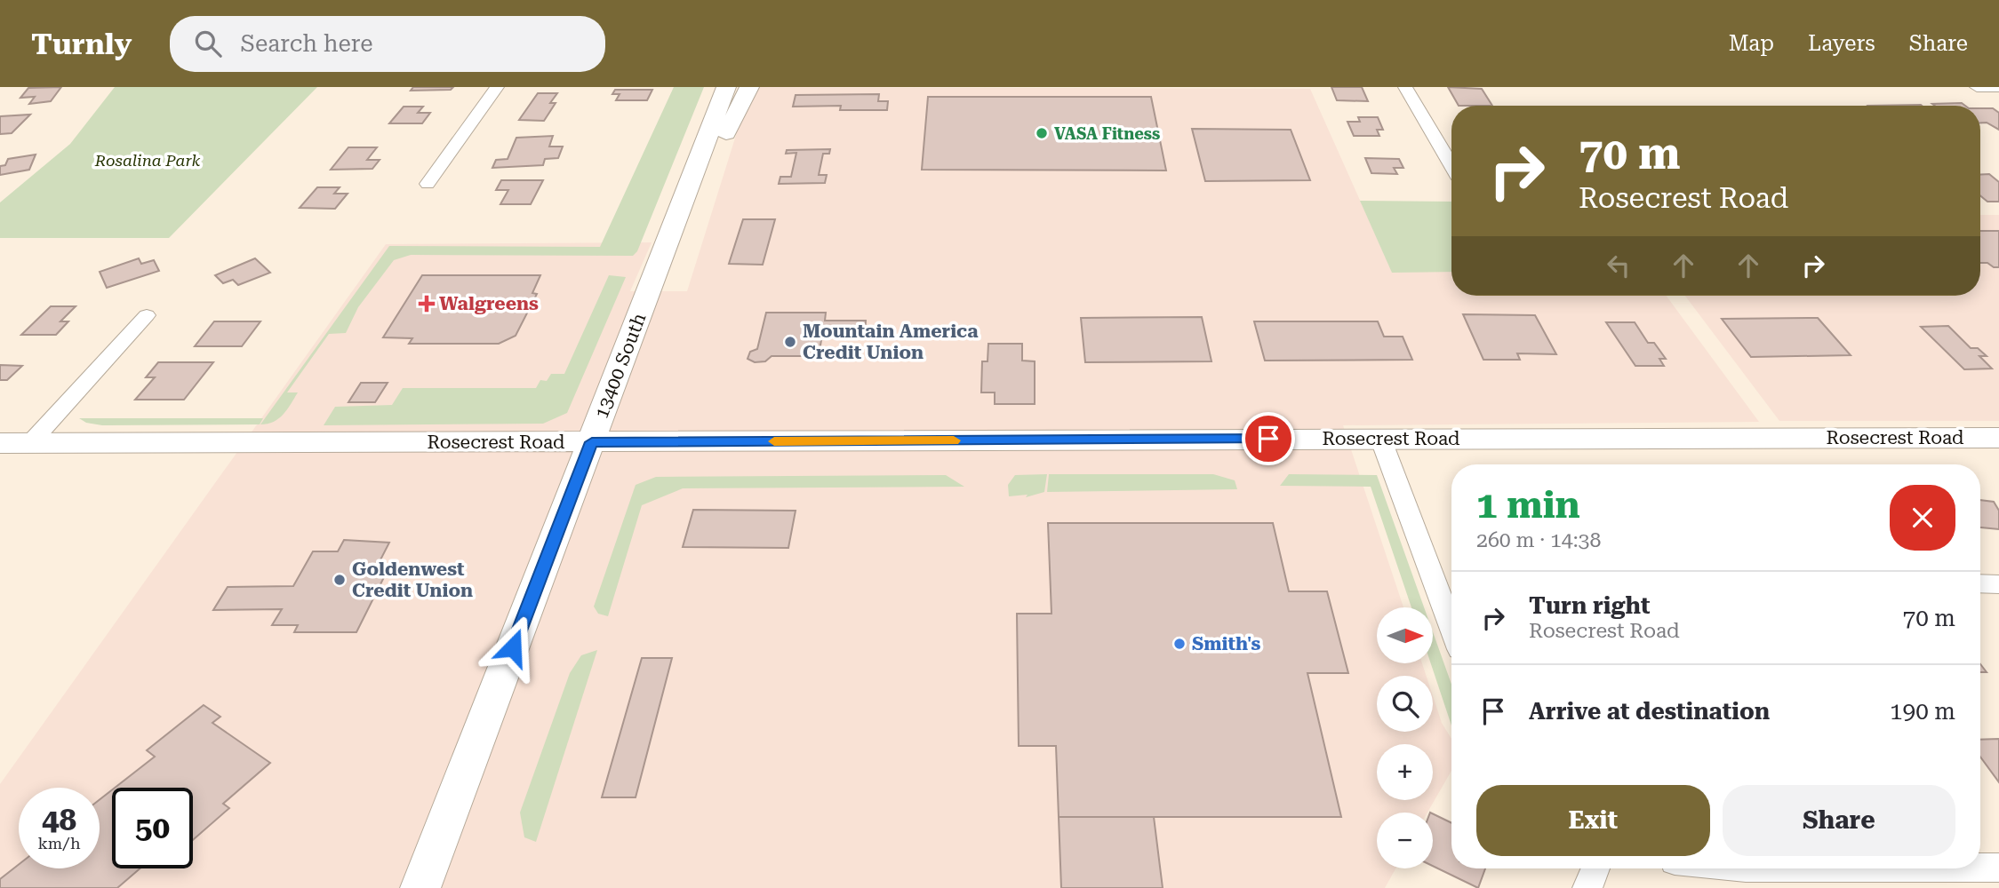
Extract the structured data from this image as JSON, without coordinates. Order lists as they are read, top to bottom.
{
  "streets": {
    "main road": ["13400 South", "Rosecrest Road"]
  },
  "crossings": [
    ["13400 South", "Rosecrest Road"]
  ],
  "parks": ["Rosalina Park"],
  "places": {
    "other": [
      "VASA Fitness",
      "Mountain America Credit Union",
      "Goldenwest Credit Union",
      "Smith's"
    ],
    "health": ["Walgreens"]
  },
  "north": "right",
  "page": {
    "header": "Turnly",
    "search": "Search here",
    "nav": ["Map", "Layers", "Share"],
    "turn": ["70 m", "Rosecrest Road"],
    "heading": ["1 min", "260 m · 14:38"],
    "list": [
      {
        "name": "Turn right",
        "note": "Rosecrest Road",
        "value": "70 m"
      },
      {
        "name": "Arrive at destination",
        "value": "190 m"
      }
    ],
    "map_buttons": ["+", "−"],
    "buttons": ["Exit", "Share"],
    "speed": "48 km/h",
    "limit": "50"
  }
}
